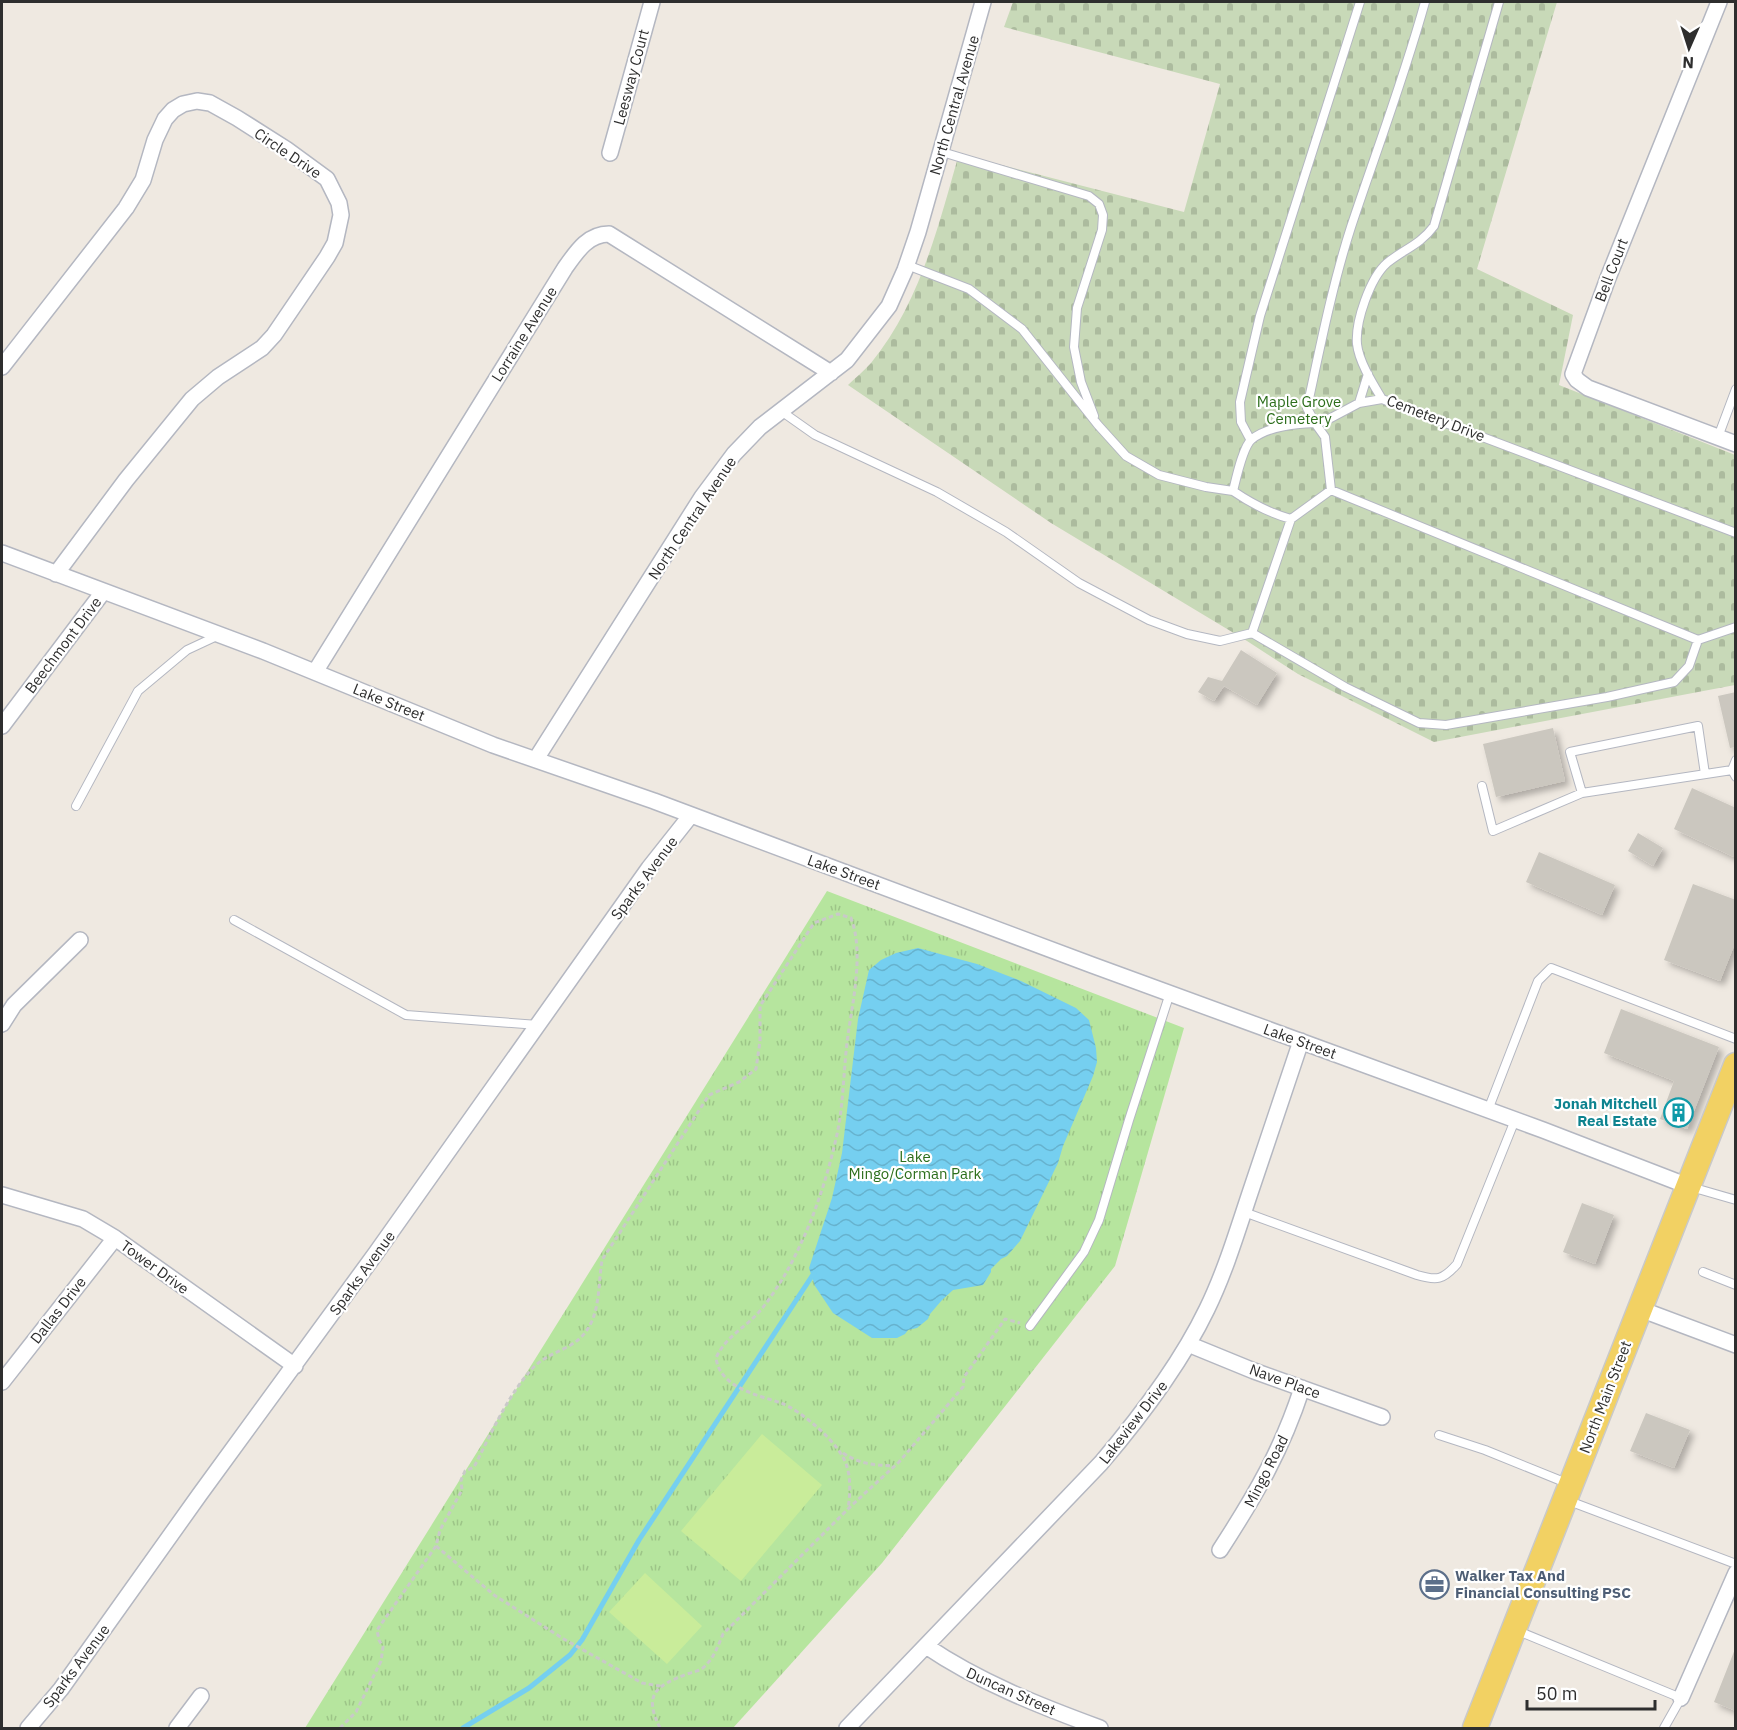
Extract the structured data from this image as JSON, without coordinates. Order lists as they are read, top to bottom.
{
  "streets": {
    "main road": ["North Main Street"],
    "street": [
      "Leesway Court",
      "North Central Avenue",
      "Circle Drive",
      "Bell Court",
      "Lorraine Avenue",
      "Beechmont Drive",
      "Lake Street",
      "Sparks Avenue",
      "Tower Drive",
      "Dallas Drive",
      "Nave Place",
      "Lakeview Drive",
      "Mingo Road",
      "Duncan Street"
    ],
    "lane": ["Cemetery Drive"]
  },
  "crossings": [
    ["North Central Avenue", "Lorraine Avenue"],
    ["North Central Avenue", "Lake Street"],
    ["Circle Drive", "Lake Street"],
    ["Lorraine Avenue", "Lake Street"],
    ["Beechmont Drive", "Lake Street"],
    ["Lake Street", "Sparks Avenue"],
    ["Lake Street", "North Main Street"],
    ["Lake Street", "Lakeview Drive"],
    ["Sparks Avenue", "Tower Drive"],
    ["Tower Drive", "Dallas Drive"],
    ["Nave Place", "Lakeview Drive"],
    ["Nave Place", "Mingo Road"],
    ["Lakeview Drive", "Duncan Street"]
  ],
  "parks": ["Maple Grove Cemetery", "Lake Mingo/Corman Park"],
  "places": {
    "building": ["Jonah Mitchell Real Estate"],
    "office": ["Walker Tax And Financial Consulting PSC"]
  },
  "scale_bar": "50 m",
  "north": "bottom"
}
